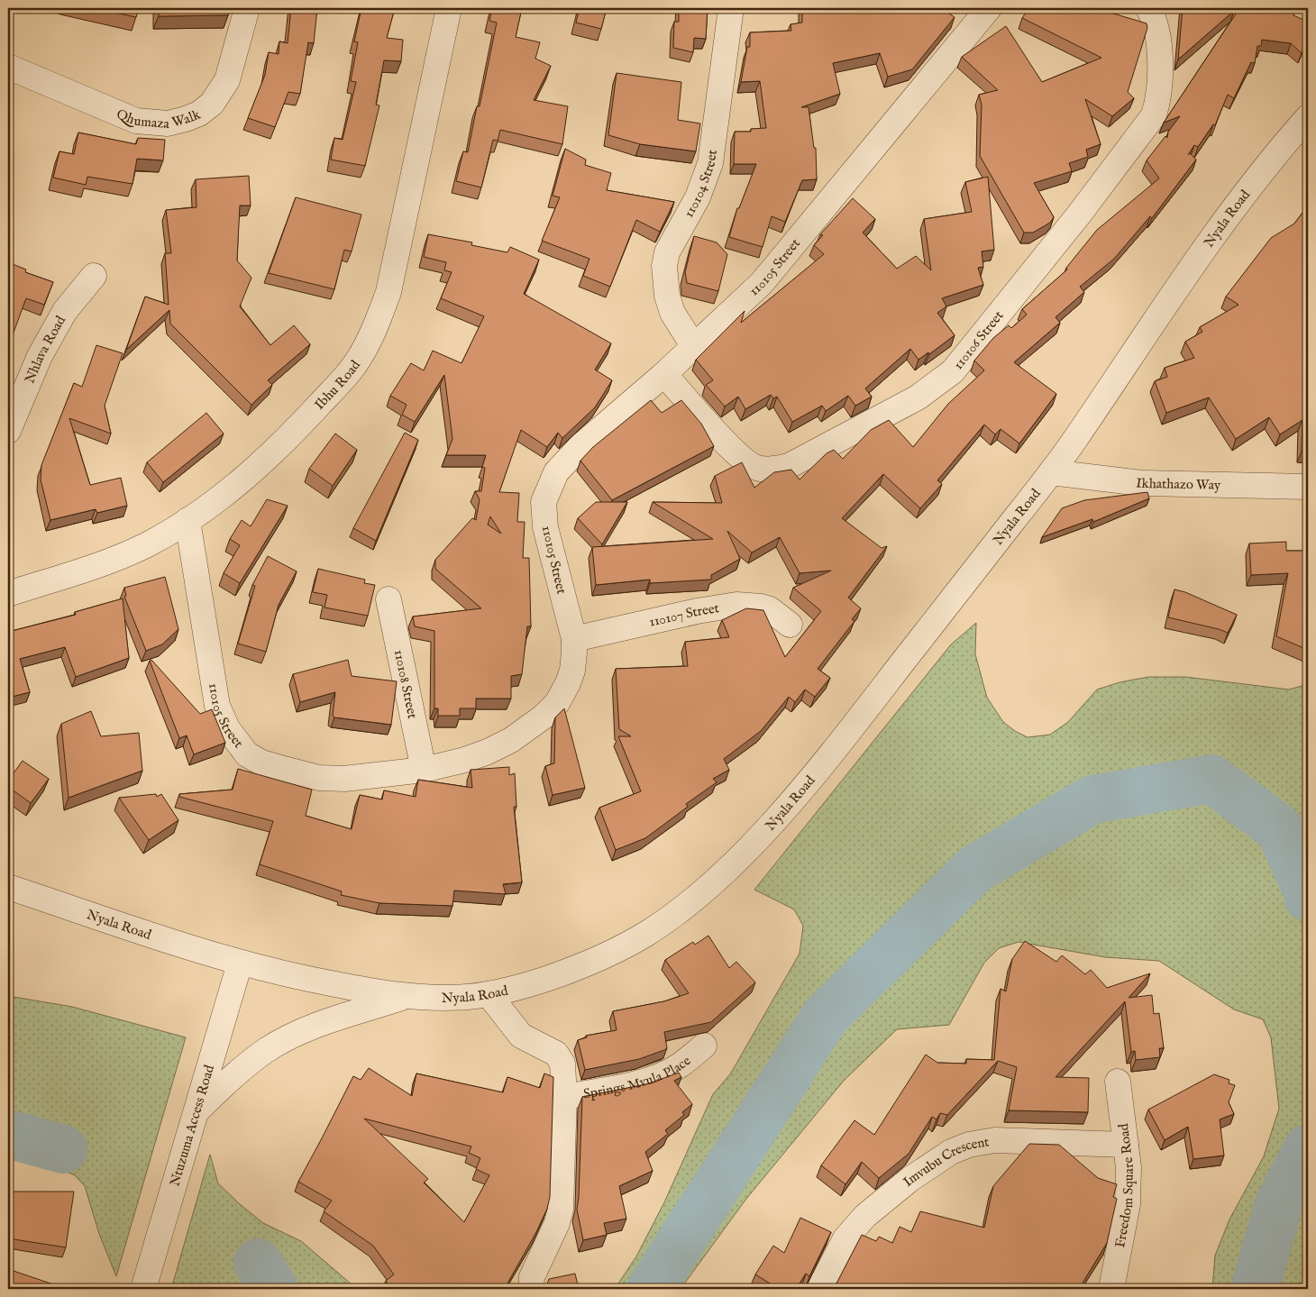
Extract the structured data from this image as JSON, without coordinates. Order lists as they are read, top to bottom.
{
  "streets": {
    "street": [
      "Qhumaza Walk",
      "110104 Street",
      "Nyala Road",
      "110105 Street",
      "110106 Street",
      "Nhlava Road",
      "Ibhu Road",
      "Ikhathazo Way",
      "110107 Street",
      "110108 Street",
      "Springs Mvula Place",
      "Ntuzuma Access Road",
      "Imvubu Crescent",
      "Freedom Square Road"
    ]
  },
  "crossings": [
    ["110104 Street", "110105 Street"],
    ["Nyala Road", "Ikhathazo Way"],
    ["Nyala Road", "Springs Mvula Place"],
    ["Nyala Road", "Ntuzuma Access Road"],
    ["110105 Street", "110106 Street"],
    ["110105 Street", "Ibhu Road"],
    ["110105 Street", "110107 Street"],
    ["110105 Street", "110108 Street"],
    ["Imvubu Crescent", "Freedom Square Road"]
  ]
}
